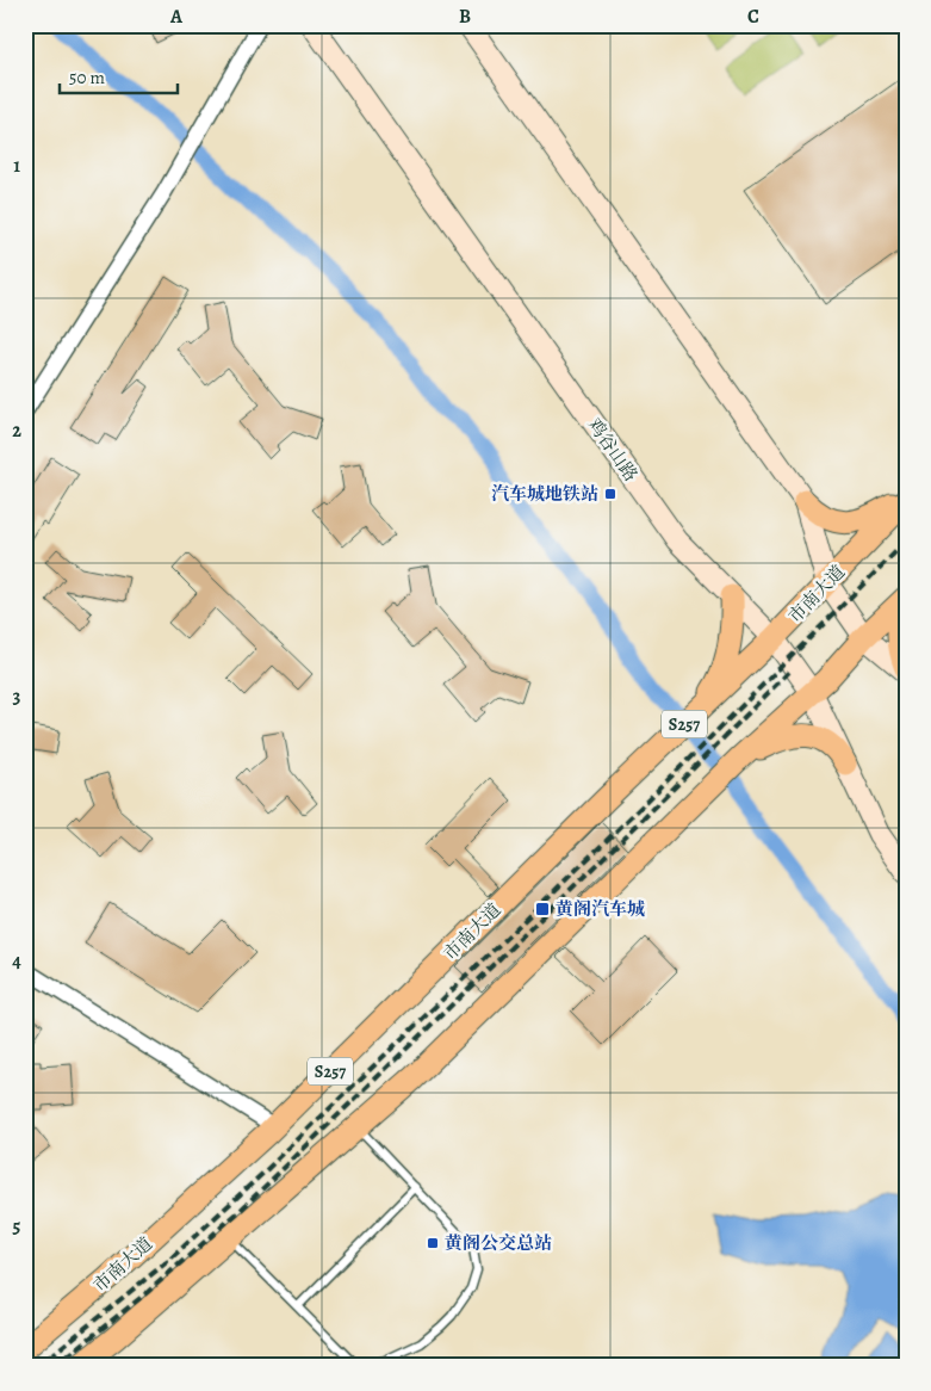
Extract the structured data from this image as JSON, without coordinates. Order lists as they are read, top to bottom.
{
  "streets": {
    "main road": ["鸡谷山路", "市南大道", "S257"]
  },
  "crossings": [
    ["鸡谷山路", "市南大道"]
  ],
  "places": {
    "transit": ["汽车城地铁站", "黄阁汽车城", "黄阁公交总站"]
  },
  "scale_bar": "50 m",
  "grid": {
    "columns": ["A", "B", "C"],
    "rows": [
      "1",
      "2",
      "3",
      "4",
      "5"
    ]
  }
}
